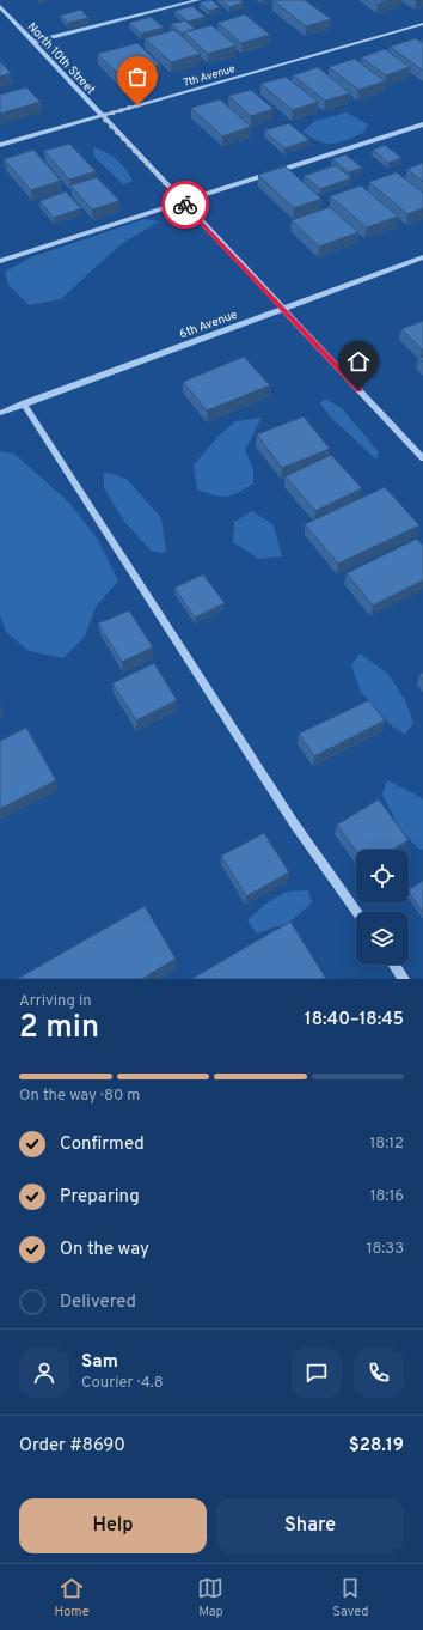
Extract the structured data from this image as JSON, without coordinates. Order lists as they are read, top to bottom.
{
  "streets": {
    "street": ["North 10th Street", "7th Avenue", "6th Avenue"]
  },
  "crossings": [
    ["North 10th Street", "7th Avenue"],
    ["North 10th Street", "6th Avenue"]
  ],
  "page": {
    "heading": ["2 min", "Arriving in", "18:40–18:45"],
    "panel": [
      "Sam",
      "Courier · 4.8",
      "Order #8690",
      "$28.19"
    ],
    "bar": "On the way · 80 m",
    "list": [
      ["Confirmed", "18:12"],
      ["Preparing", "18:16"],
      ["On the way", "18:33"],
      "Delivered"
    ],
    "buttons": ["Help", "Share"],
    "tabs": ["Home", "Map", "Saved"]
  }
}
